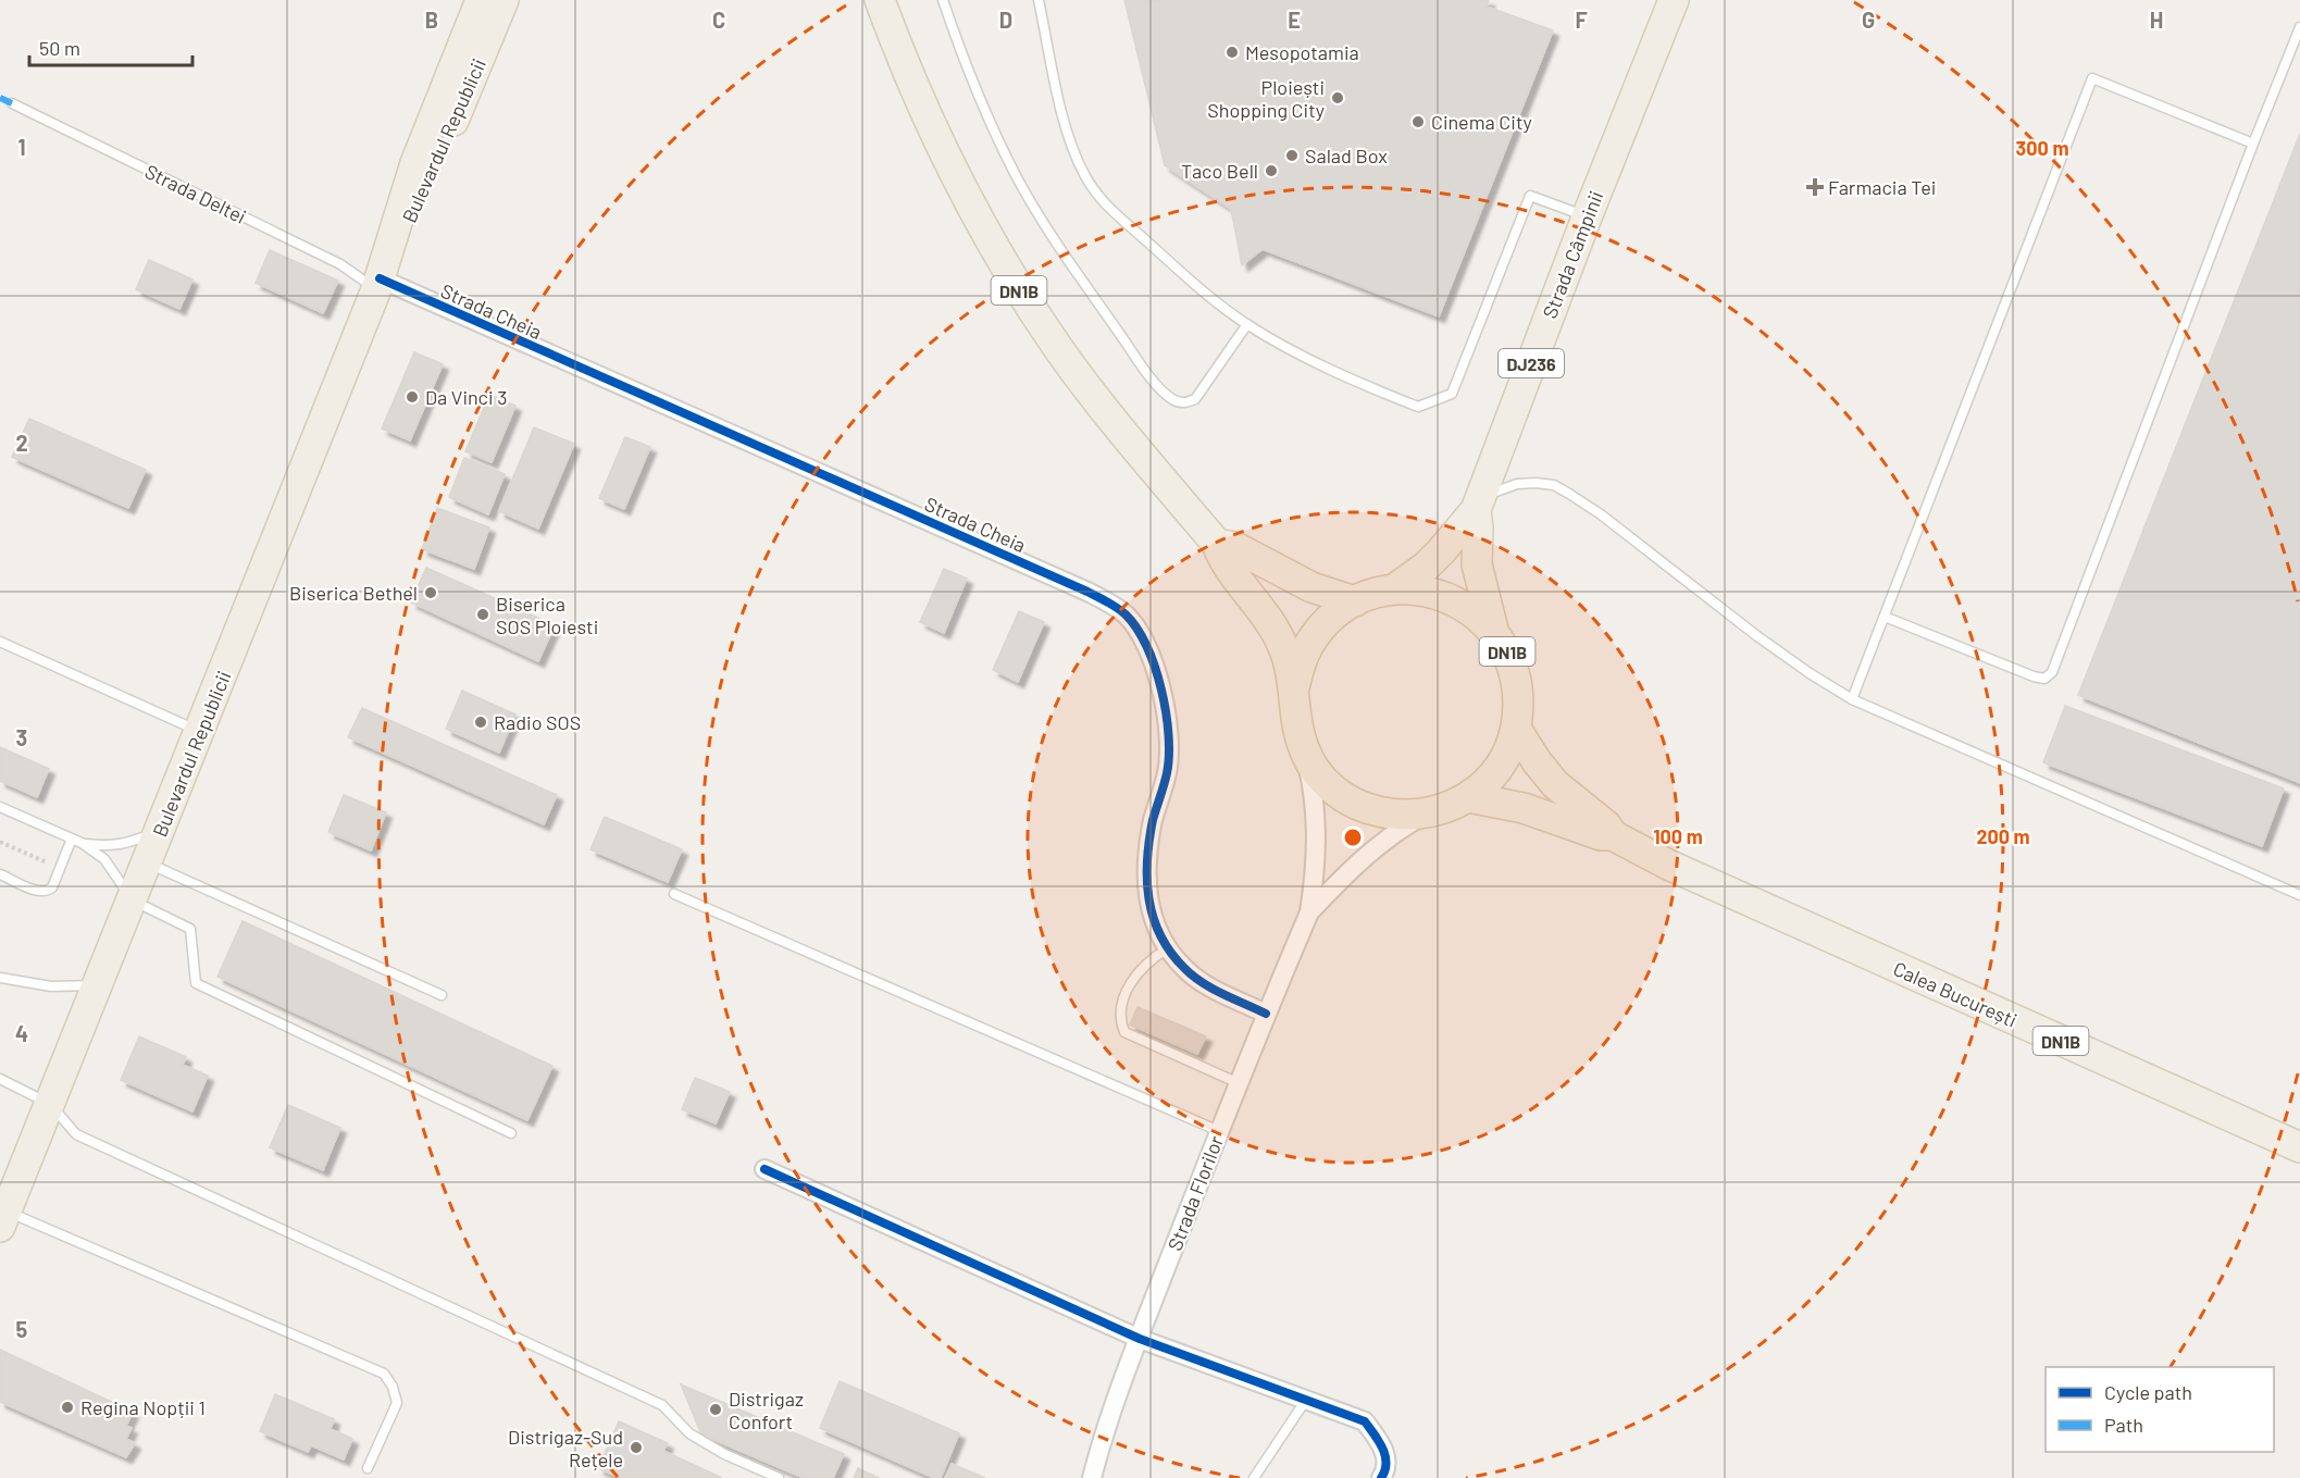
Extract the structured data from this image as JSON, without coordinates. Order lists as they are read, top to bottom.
{
  "streets": {
    "main road": [
      "Bulevardul Republicii",
      "Strada Câmpinii",
      "DN1B",
      "DJ236",
      "Calea București"
    ],
    "street": ["Strada Cheia", "Strada Florilor"],
    "lane": ["Strada Deltei"]
  },
  "crossings": [
    ["Bulevardul Republicii", "Strada Deltei"],
    ["Bulevardul Republicii", "Strada Cheia"],
    ["Strada Deltei", "Strada Cheia"],
    ["Strada Câmpinii", "DJ236"],
    ["DN1B", "DJ236"],
    ["DN1B", "Calea București"],
    ["Strada Cheia", "Strada Florilor"]
  ],
  "places": {
    "other": [
      "Mesopotamia",
      "Ploiești Shopping City",
      "Cinema City",
      "Salad Box",
      "Taco Bell",
      "Da Vinci 3",
      "Biserica Bethel",
      "Biserica SOS Ploiesti",
      "Radio SOS",
      "Regina Nopții 1",
      "Distrigaz Confort",
      "Distrigaz-Sud Rețele"
    ],
    "health": ["Farmacia Tei"]
  },
  "legend": ["Cycle path", "Path"],
  "scale_bar": "50 m",
  "grid": {
    "columns": [
      "B",
      "C",
      "D",
      "E",
      "F",
      "G",
      "H"
    ],
    "rows": [
      "1",
      "2",
      "3",
      "4",
      "5"
    ]
  },
  "rings": ["300 m", "100 m", "200 m"]
}
